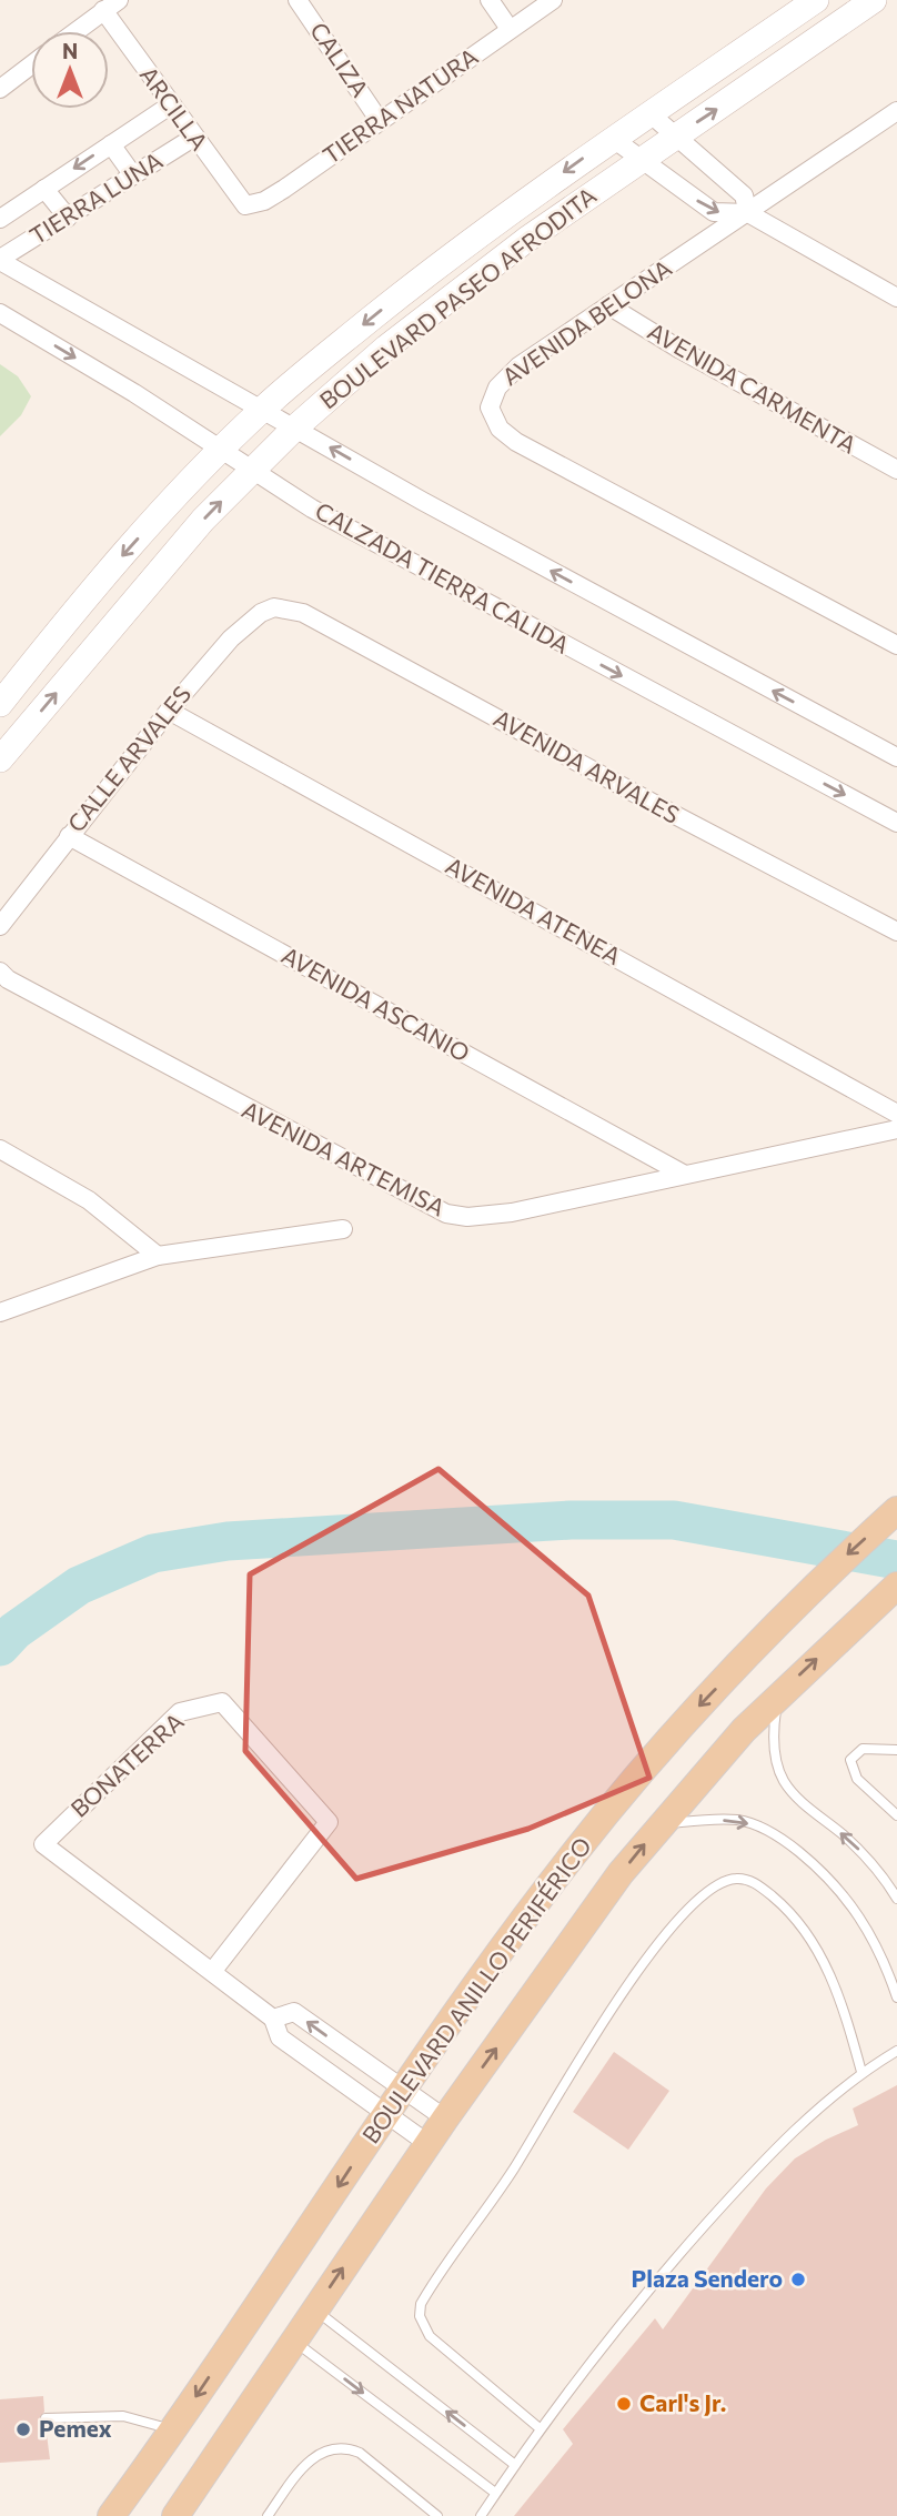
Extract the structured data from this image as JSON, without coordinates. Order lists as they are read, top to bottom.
{
  "streets": {
    "main road": ["BOULEVARD ANILLO PERIFÉRICO"],
    "street": [
      "CALIZA",
      "TIERRA NATURA",
      "ARCILLA",
      "TIERRA LUNA",
      "BOULEVARD PASEO AFRODITA",
      "AVENIDA BELONA",
      "AVENIDA CARMENTA",
      "CALZADA TIERRA CALIDA",
      "CALLE ARVALES",
      "AVENIDA ARVALES",
      "AVENIDA ATENEA",
      "AVENIDA ASCANIO",
      "AVENIDA ARTEMISA",
      "BONATERRA"
    ]
  },
  "crossings": [
    ["CALIZA", "TIERRA NATURA"],
    ["TIERRA NATURA", "ARCILLA"],
    ["ARCILLA", "TIERRA LUNA"],
    ["BOULEVARD PASEO AFRODITA", "CALZADA TIERRA CALIDA"],
    ["AVENIDA BELONA", "AVENIDA CARMENTA"],
    ["CALLE ARVALES", "AVENIDA ARVALES"],
    ["CALLE ARVALES", "AVENIDA ATENEA"],
    ["CALLE ARVALES", "AVENIDA ASCANIO"],
    ["AVENIDA ASCANIO", "AVENIDA ARTEMISA"],
    ["BONATERRA", "BOULEVARD ANILLO PERIFÉRICO"]
  ],
  "places": ["Plaza Sendero", "Carl's Jr.", "Pemex"],
  "north": "top"
}
